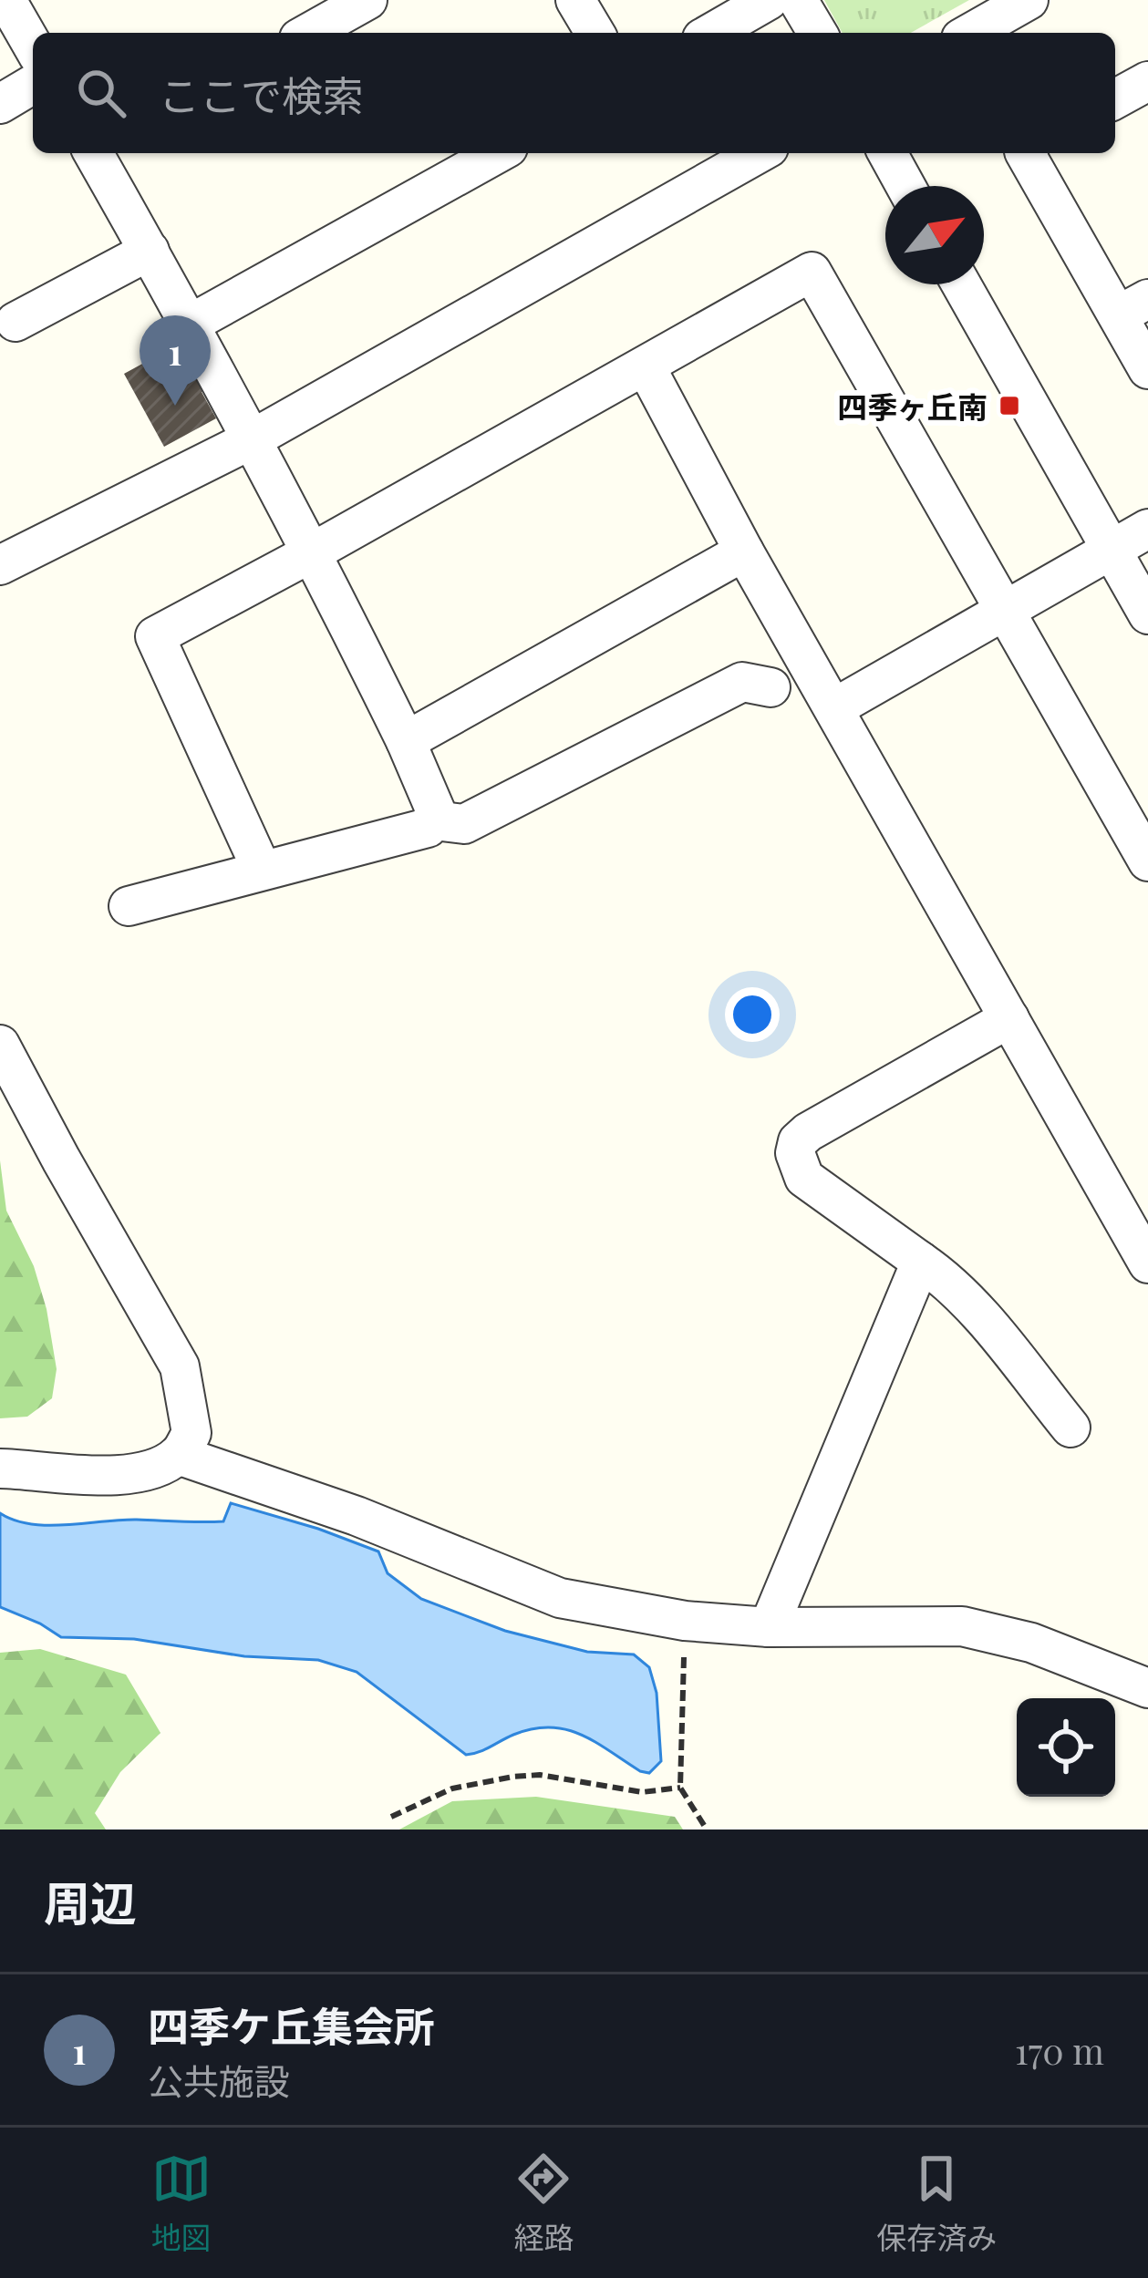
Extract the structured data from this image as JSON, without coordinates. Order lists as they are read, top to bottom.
{
  "places": {
    "transit": ["四季ヶ丘南"]
  },
  "north": "top right",
  "page": {
    "search": "ここで検索",
    "pins": "1",
    "heading": "周辺",
    "list": [
      {
        "mark": "1",
        "name": "四季ケ丘集会所",
        "note": "公共施設",
        "value": "170 m"
      }
    ],
    "nav": ["地図", "経路", "保存済み"]
  }
}
